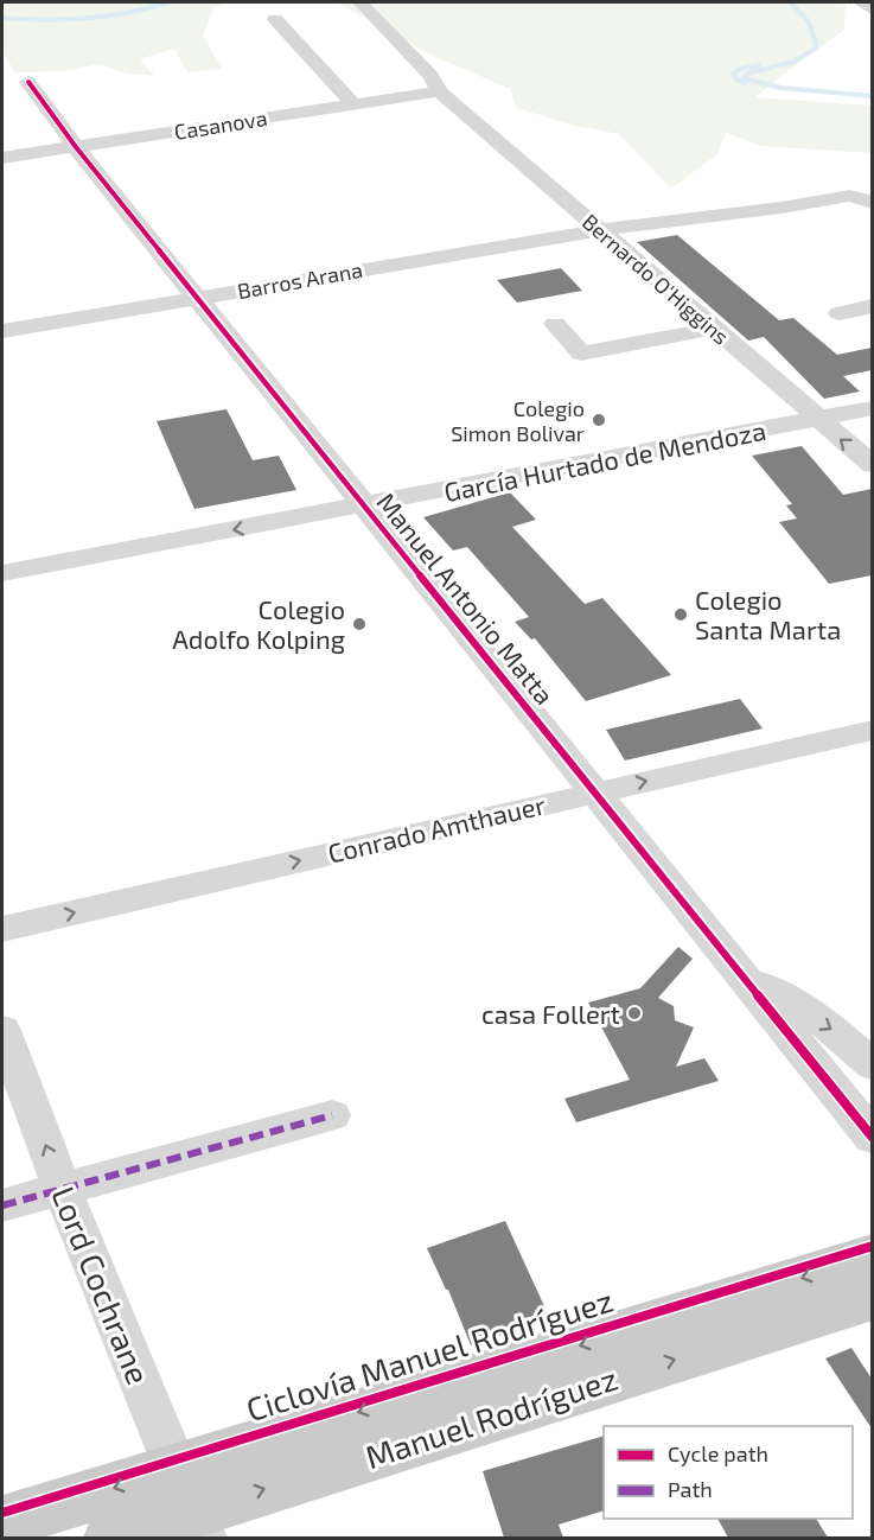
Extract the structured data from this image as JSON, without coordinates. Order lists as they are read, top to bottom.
{
  "streets": {
    "main road": ["Manuel Rodríguez"],
    "street": [
      "Casanova",
      "Bernardo O'Higgins",
      "Barros Arana",
      "García Hurtado de Mendoza",
      "Manuel Antonio Matta",
      "Conrado Amthauer",
      "Lord Cochrane"
    ],
    "cycle path": ["Ciclovía Manuel Rodríguez"]
  },
  "crossings": [
    ["Casanova", "Bernardo O'Higgins"],
    ["Casanova", "Manuel Antonio Matta"],
    ["Bernardo O'Higgins", "Barros Arana"],
    ["Bernardo O'Higgins", "García Hurtado de Mendoza"],
    ["Barros Arana", "Manuel Antonio Matta"],
    ["García Hurtado de Mendoza", "Manuel Antonio Matta"],
    ["Manuel Antonio Matta", "Conrado Amthauer"],
    ["Lord Cochrane", "Manuel Rodríguez"]
  ],
  "one_way": ["García Hurtado de Mendoza"],
  "places": [
    "Colegio Simon Bolivar",
    "Colegio Santa Marta",
    "Colegio Adolfo Kolping",
    "casa Follert"
  ],
  "legend": ["Cycle path", "Path"]
}
